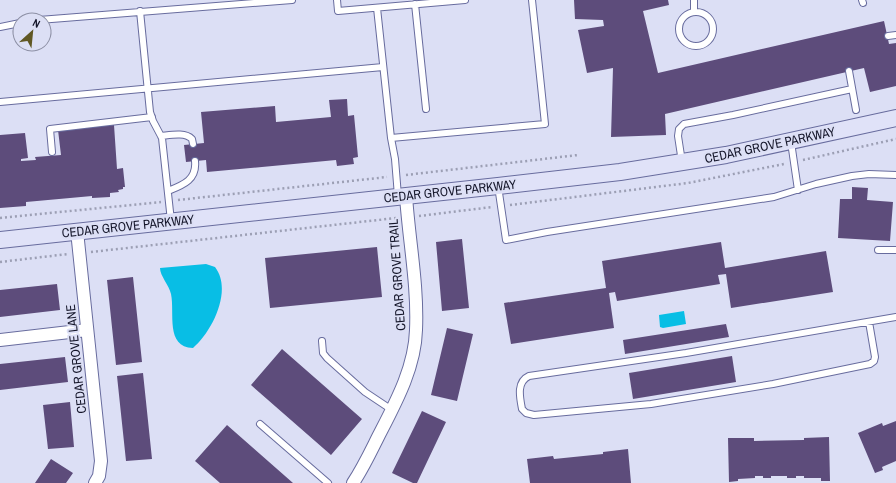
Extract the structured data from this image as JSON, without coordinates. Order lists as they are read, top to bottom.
{
  "streets": {
    "street": ["CEDAR GROVE PARKWAY", "CEDAR GROVE TRAIL", "CEDAR GROVE LANE"]
  },
  "crossings": [
    ["CEDAR GROVE PARKWAY", "CEDAR GROVE TRAIL"],
    ["CEDAR GROVE PARKWAY", "CEDAR GROVE LANE"]
  ],
  "north": "top right"
}
